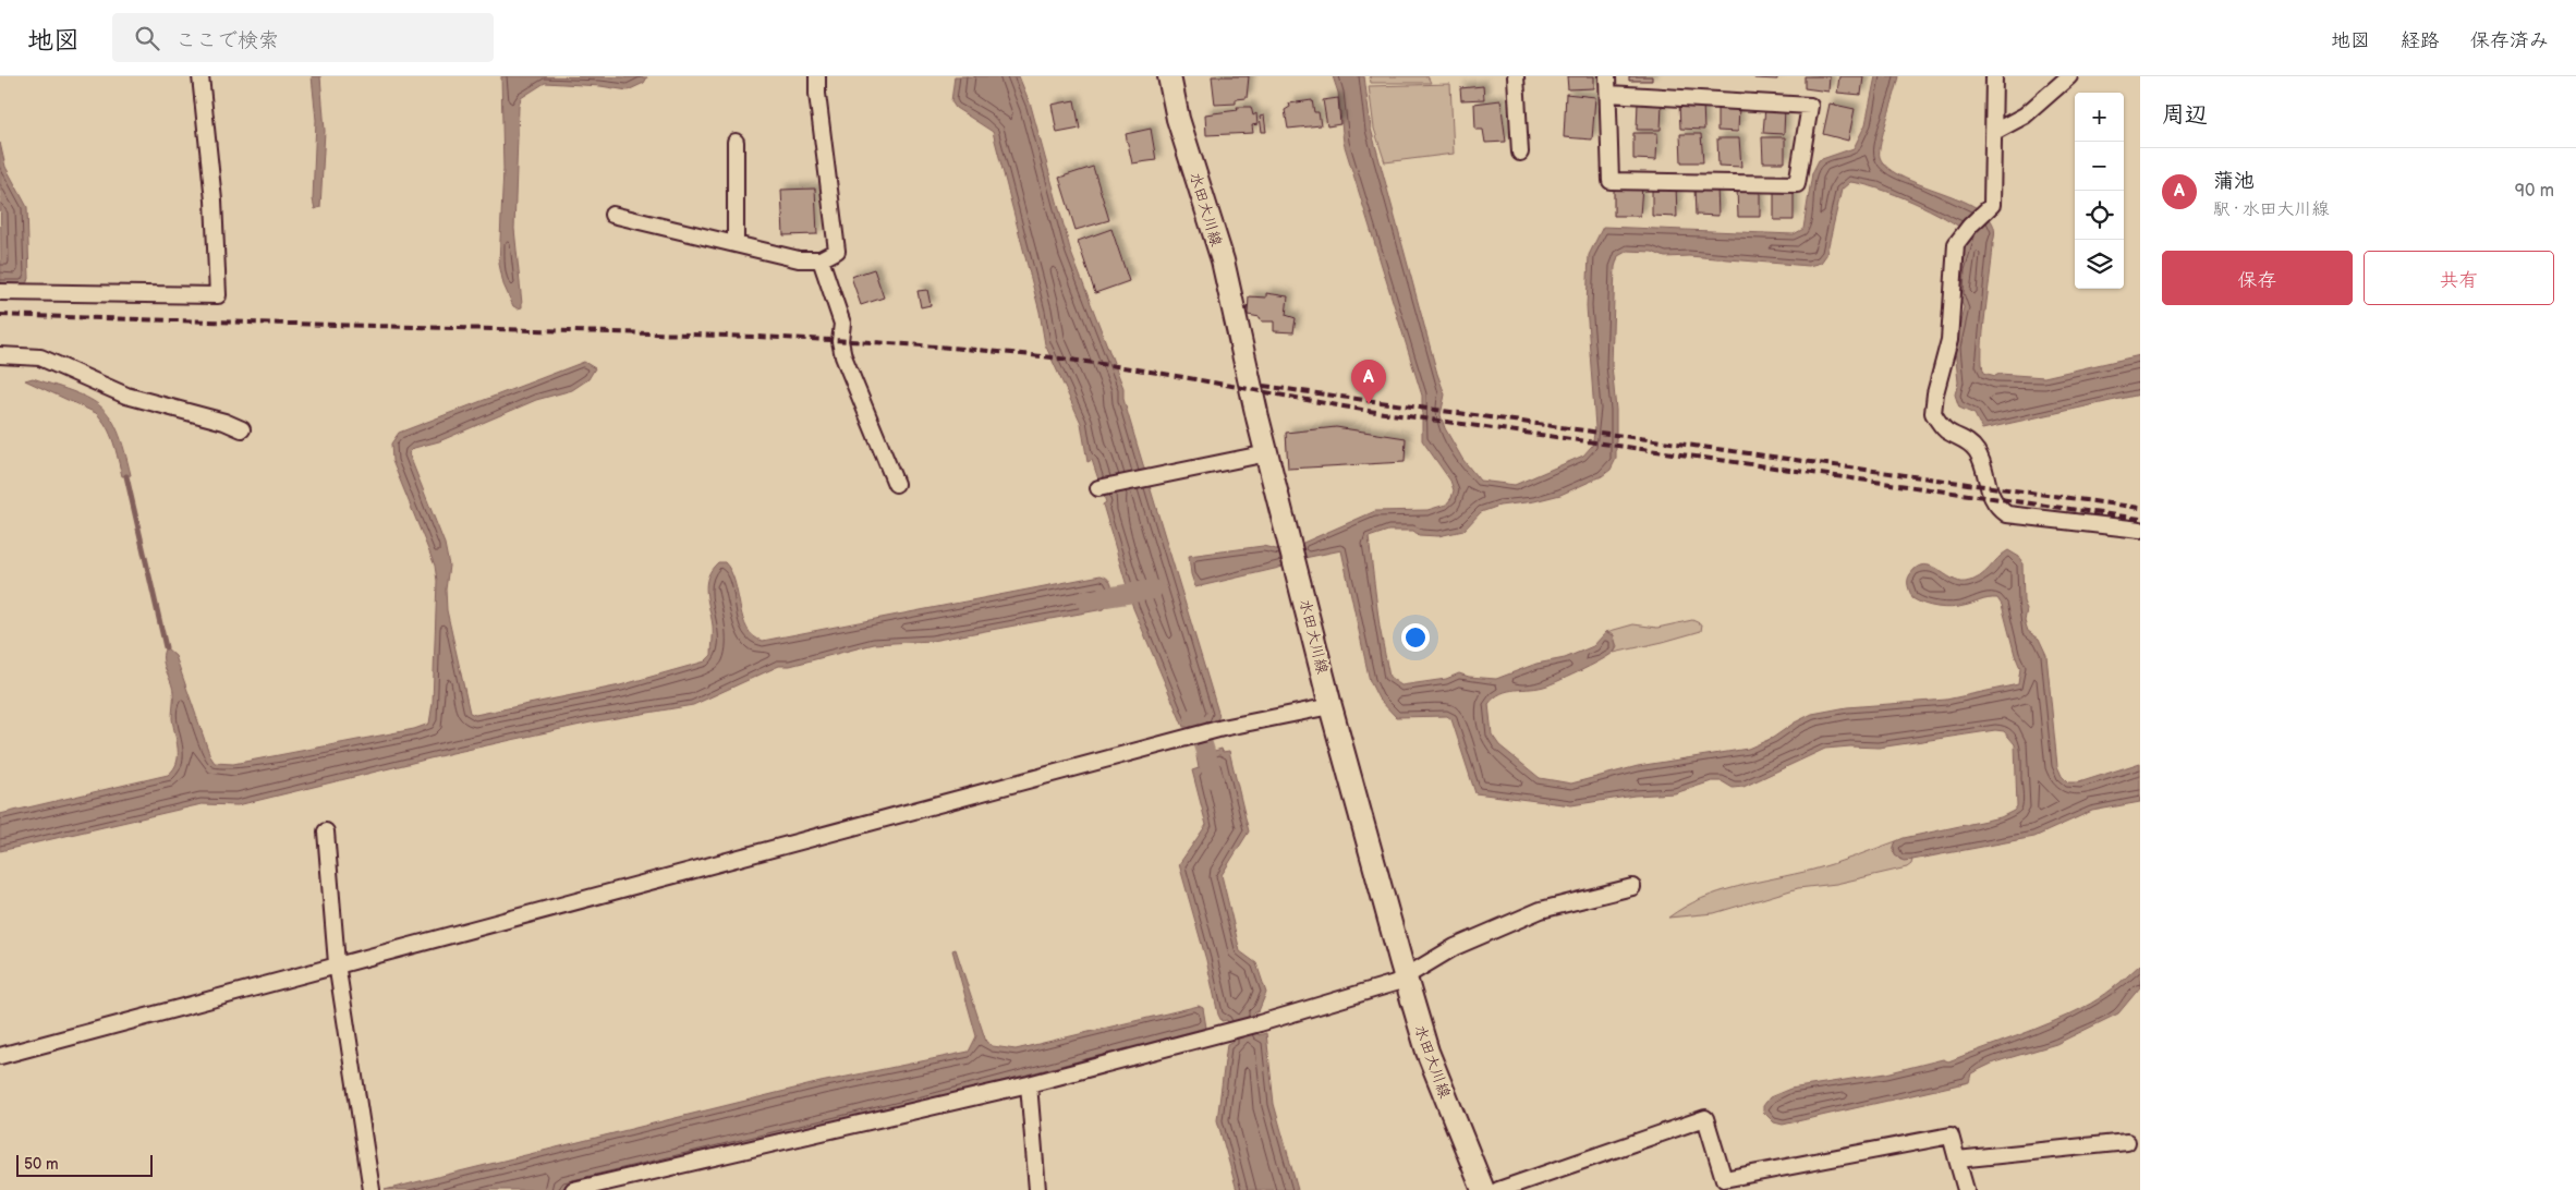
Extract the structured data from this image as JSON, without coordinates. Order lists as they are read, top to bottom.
{
  "streets": {
    "main road": ["水田大川線"]
  },
  "scale_bar": "50 m",
  "page": {
    "header": "地図",
    "search": "ここで検索",
    "nav": ["地図", "経路", "保存済み"],
    "heading": "周辺",
    "map_buttons": ["+", "−"],
    "list": [
      {
        "mark": "A",
        "name": "蒲池",
        "note": "駅 · 水田大川線",
        "value": "90 m"
      }
    ],
    "buttons": ["保存", "共有"],
    "pins": "A",
    "scale": "50 m"
  }
}
